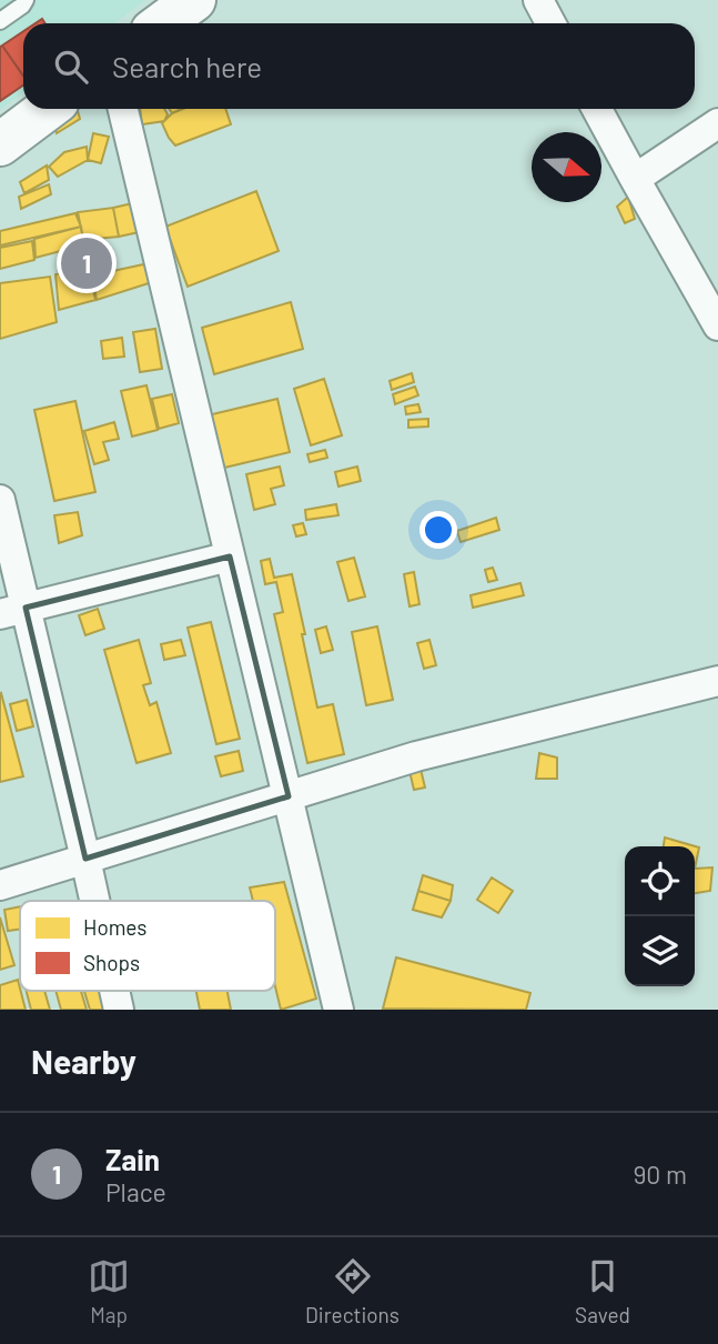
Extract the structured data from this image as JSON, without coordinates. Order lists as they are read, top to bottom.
{
  "legend": ["Homes", "Shops"],
  "north": "right",
  "page": {
    "search": "Search here",
    "pins": "1",
    "heading": "Nearby",
    "list": [
      {
        "mark": "1",
        "name": "Zain",
        "note": "Place",
        "value": "90 m"
      }
    ],
    "nav": ["Map", "Directions", "Saved"]
  }
}
